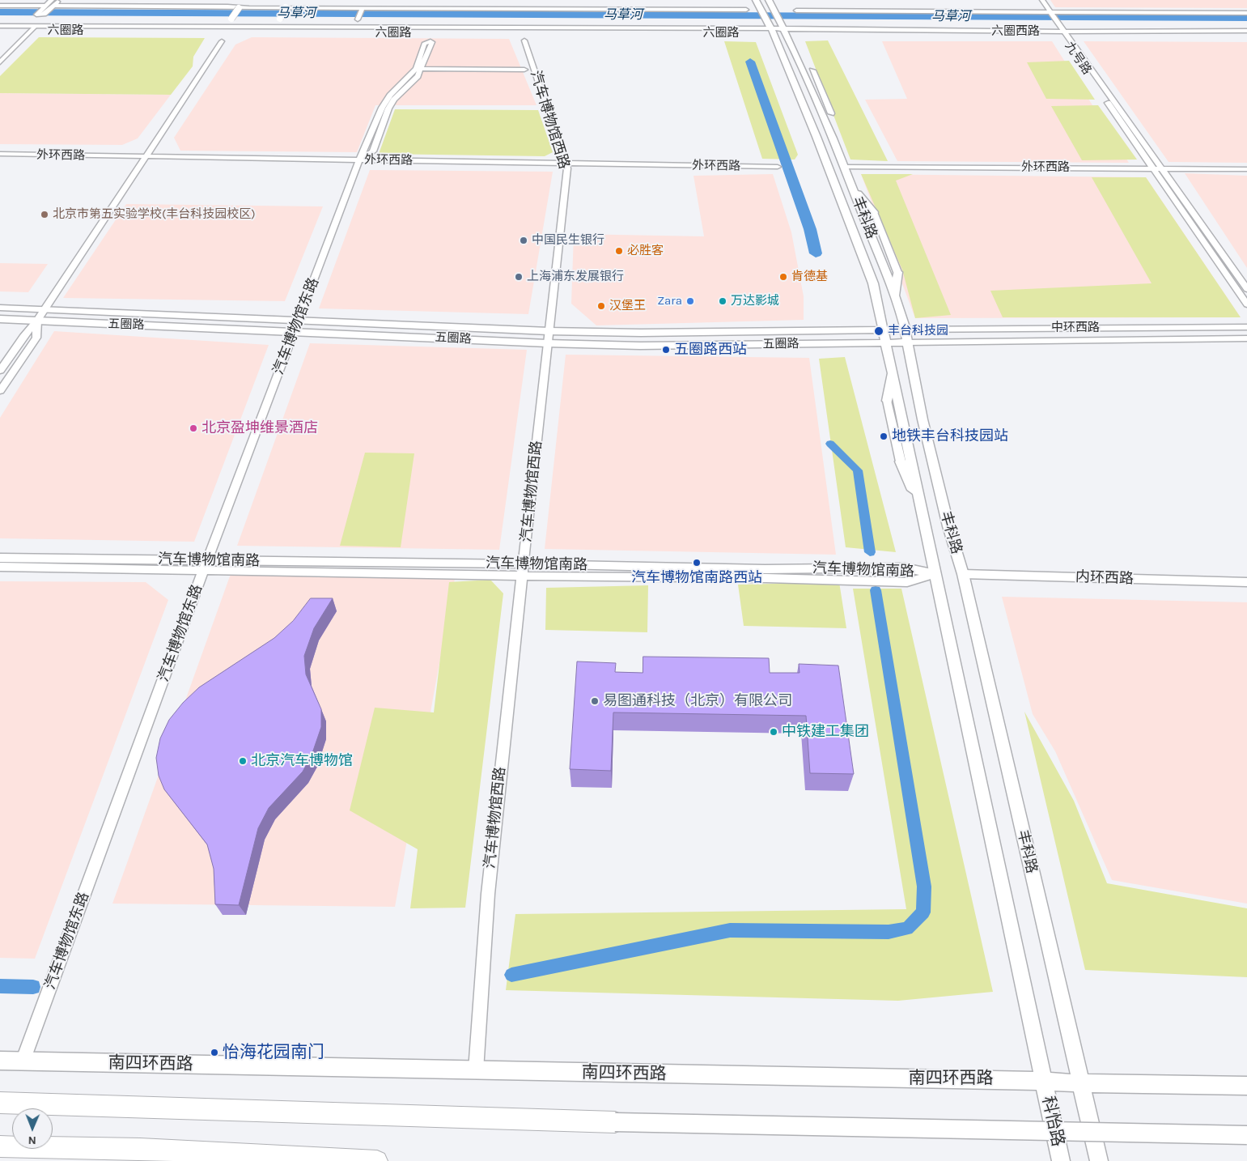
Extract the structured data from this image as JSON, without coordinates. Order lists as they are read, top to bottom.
{
  "streets": {
    "main road": [
      "六圈路",
      "六圈西路",
      "丰科路",
      "五圈路",
      "南四环西路",
      "科怡路"
    ],
    "street": [
      "九号路",
      "汽车博物馆西路",
      "外环西路",
      "汽车博物馆东路",
      "中环西路",
      "汽车博物馆南路",
      "内环西路"
    ]
  },
  "crossings": [
    ["六圈路", "六圈西路"],
    ["六圈路", "丰科路"],
    ["六圈西路", "九号路"],
    ["六圈西路", "丰科路"],
    ["九号路", "外环西路"],
    ["汽车博物馆西路", "外环西路"],
    ["汽车博物馆西路", "五圈路"],
    ["汽车博物馆西路", "汽车博物馆南路"],
    ["汽车博物馆西路", "南四环西路"],
    ["外环西路", "丰科路"],
    ["外环西路", "汽车博物馆东路"],
    ["丰科路", "五圈路"],
    ["丰科路", "中环西路"],
    ["丰科路", "汽车博物馆南路"],
    ["丰科路", "内环西路"],
    ["丰科路", "南四环西路"],
    ["丰科路", "科怡路"],
    ["五圈路", "汽车博物馆东路"],
    ["五圈路", "中环西路"],
    ["汽车博物馆东路", "汽车博物馆南路"],
    ["汽车博物馆东路", "南四环西路"],
    ["南四环西路", "科怡路"]
  ],
  "water": ["马草河"],
  "places": [
    "北京市第五实验学校(丰台科技园校区)",
    "中国民生银行",
    "必胜客",
    "上海浦东发展银行",
    "肯德基",
    "Zara",
    "万达影城",
    "汉堡王",
    "丰台科技园",
    "五圈路西站",
    "北京盈坤维景酒店",
    "地铁丰台科技园站",
    "汽车博物馆南路西站",
    "易图通科技（北京）有限公司",
    "中铁建工集团",
    "北京汽车博物馆",
    "怡海花园南门"
  ],
  "north": "bottom"
}
